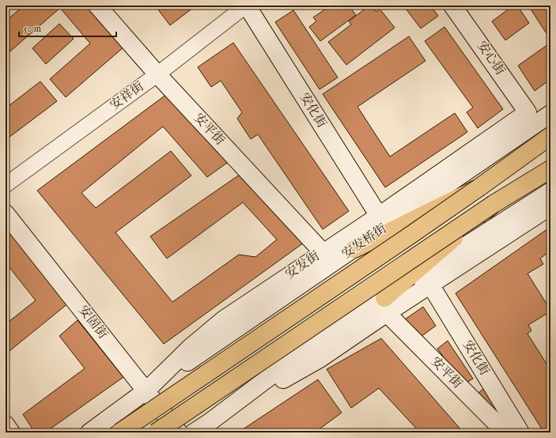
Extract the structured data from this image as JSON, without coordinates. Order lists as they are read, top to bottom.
{
  "streets": {
    "main road": [
      "安心街",
      "安化街",
      "安平街",
      "安发桥街",
      "安发街",
      "安固街"
    ],
    "street": ["安祥街"]
  },
  "crossings": [
    ["安心街", "安发街"],
    ["安祥街", "安化街"],
    ["安祥街", "安平街"],
    ["安化街", "安发街"],
    ["安平街", "安发街"],
    ["安发桥街", "安发街"],
    ["安发桥街", "安固街"],
    ["安发街", "安固街"]
  ],
  "scale_bar": "50 m"
}
